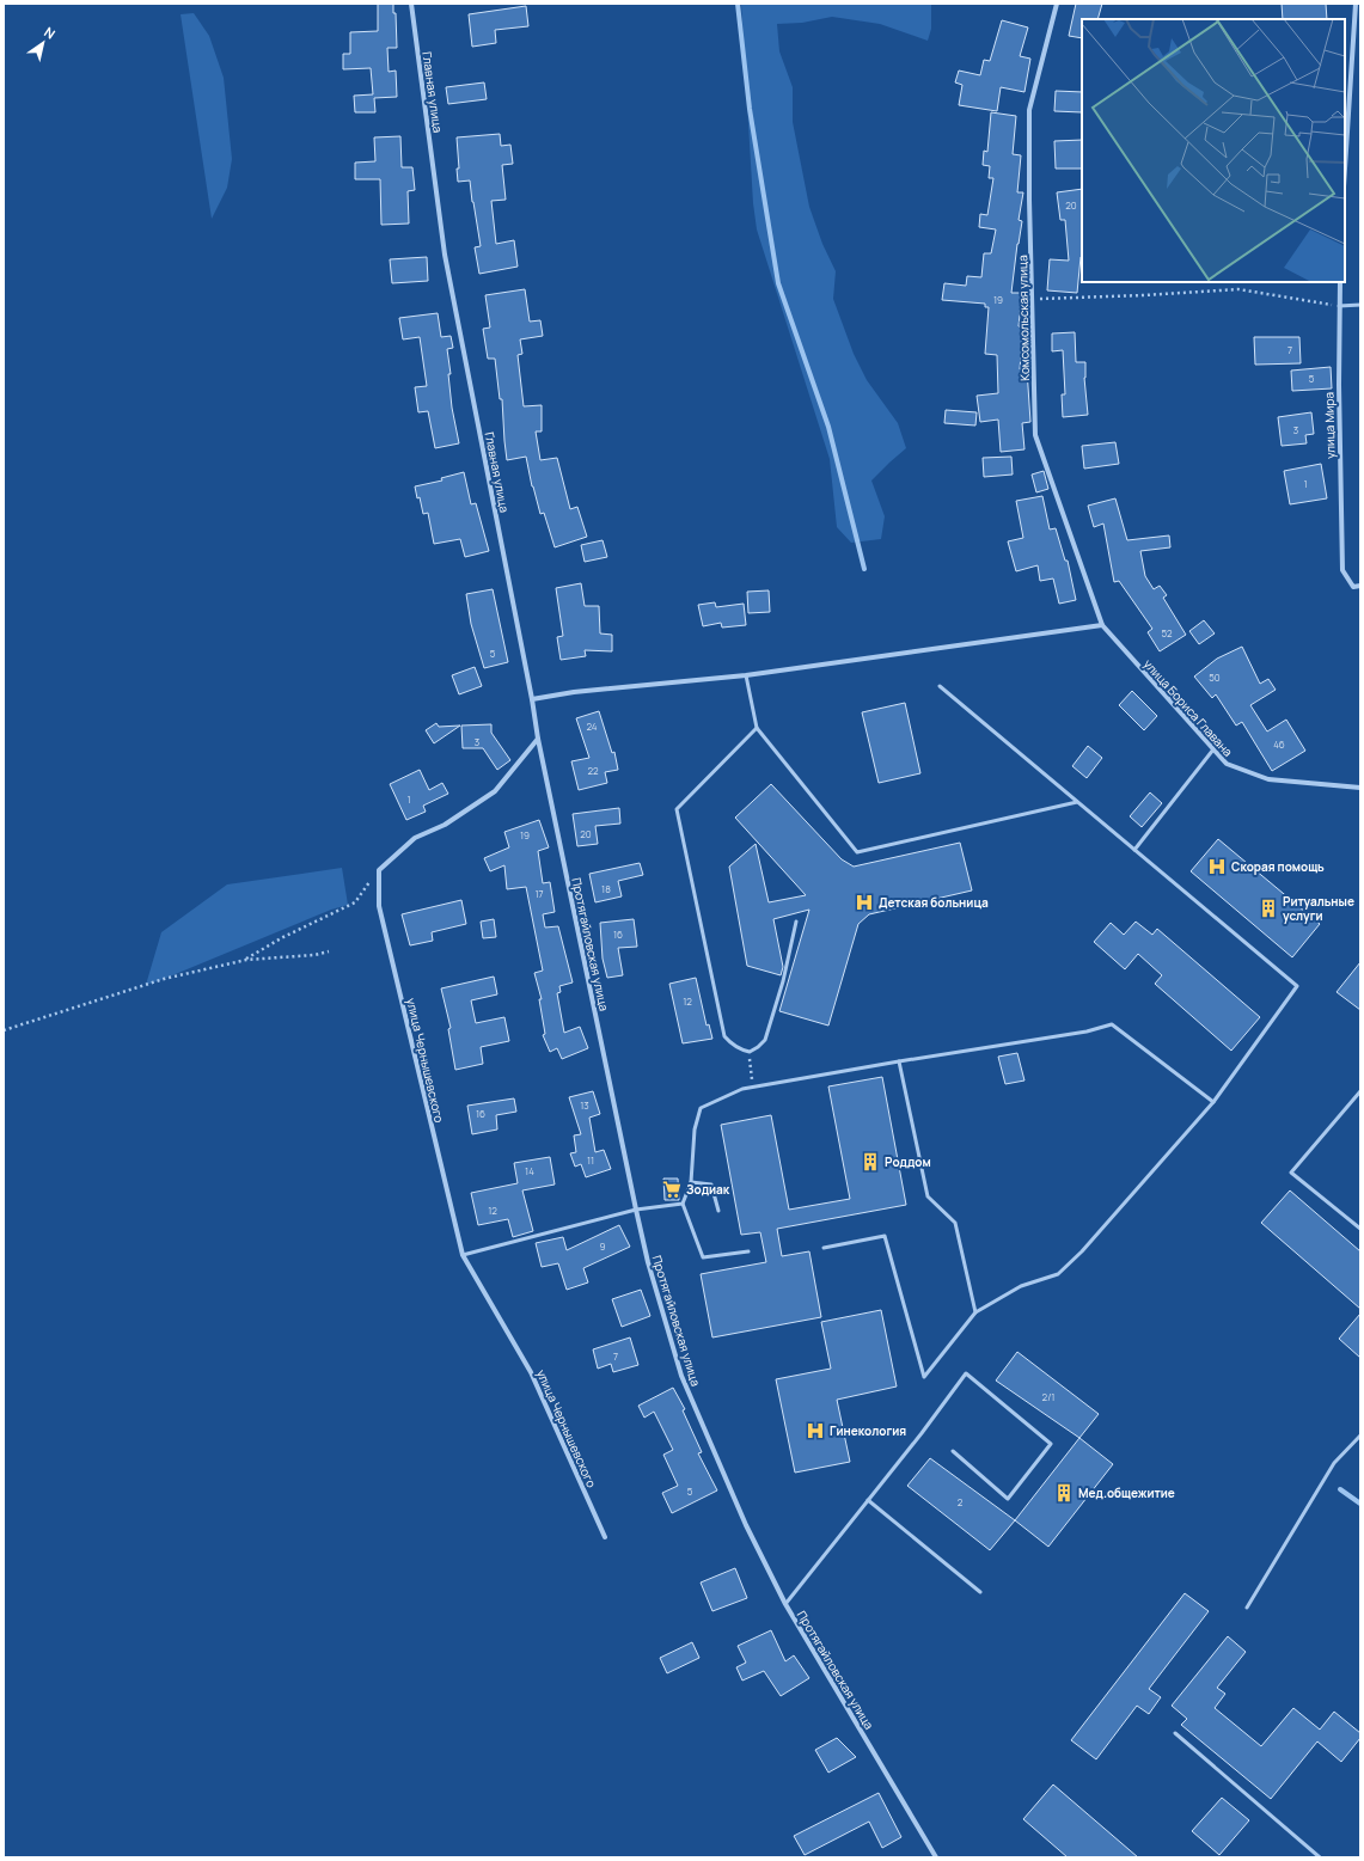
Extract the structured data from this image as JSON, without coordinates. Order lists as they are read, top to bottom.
{
  "streets": {
    "street": [
      "Главная улица",
      "Комсомольская улица",
      "улица Мира",
      "улица Бориса Главана",
      "Протягайловская улица",
      "улица Чернышевского"
    ]
  },
  "crossings": [
    ["Главная улица", "Протягайловская улица"],
    ["Главная улица", "улица Чернышевского"],
    ["Комсомольская улица", "улица Бориса Главана"],
    ["Протягайловская улица", "улица Чернышевского"]
  ],
  "places": {
    "hospital": ["Скорая помощь", "Детская больница", "Гинекология"],
    "building": ["Ритуальные услуги", "Роддом", "Мед.общежитие"],
    "supermarket": ["Зодиак"]
  },
  "house_numbers": [
    "20",
    "19",
    "7",
    "5",
    "3",
    "1",
    "52",
    "5",
    "50",
    "24",
    "3",
    "46",
    "22",
    "1",
    "20",
    "19",
    "18",
    "17",
    "16",
    "12",
    "13",
    "16",
    "11",
    "14",
    "12",
    "9",
    "7",
    "2/1",
    "5",
    "2"
  ],
  "north": "top right"
}
